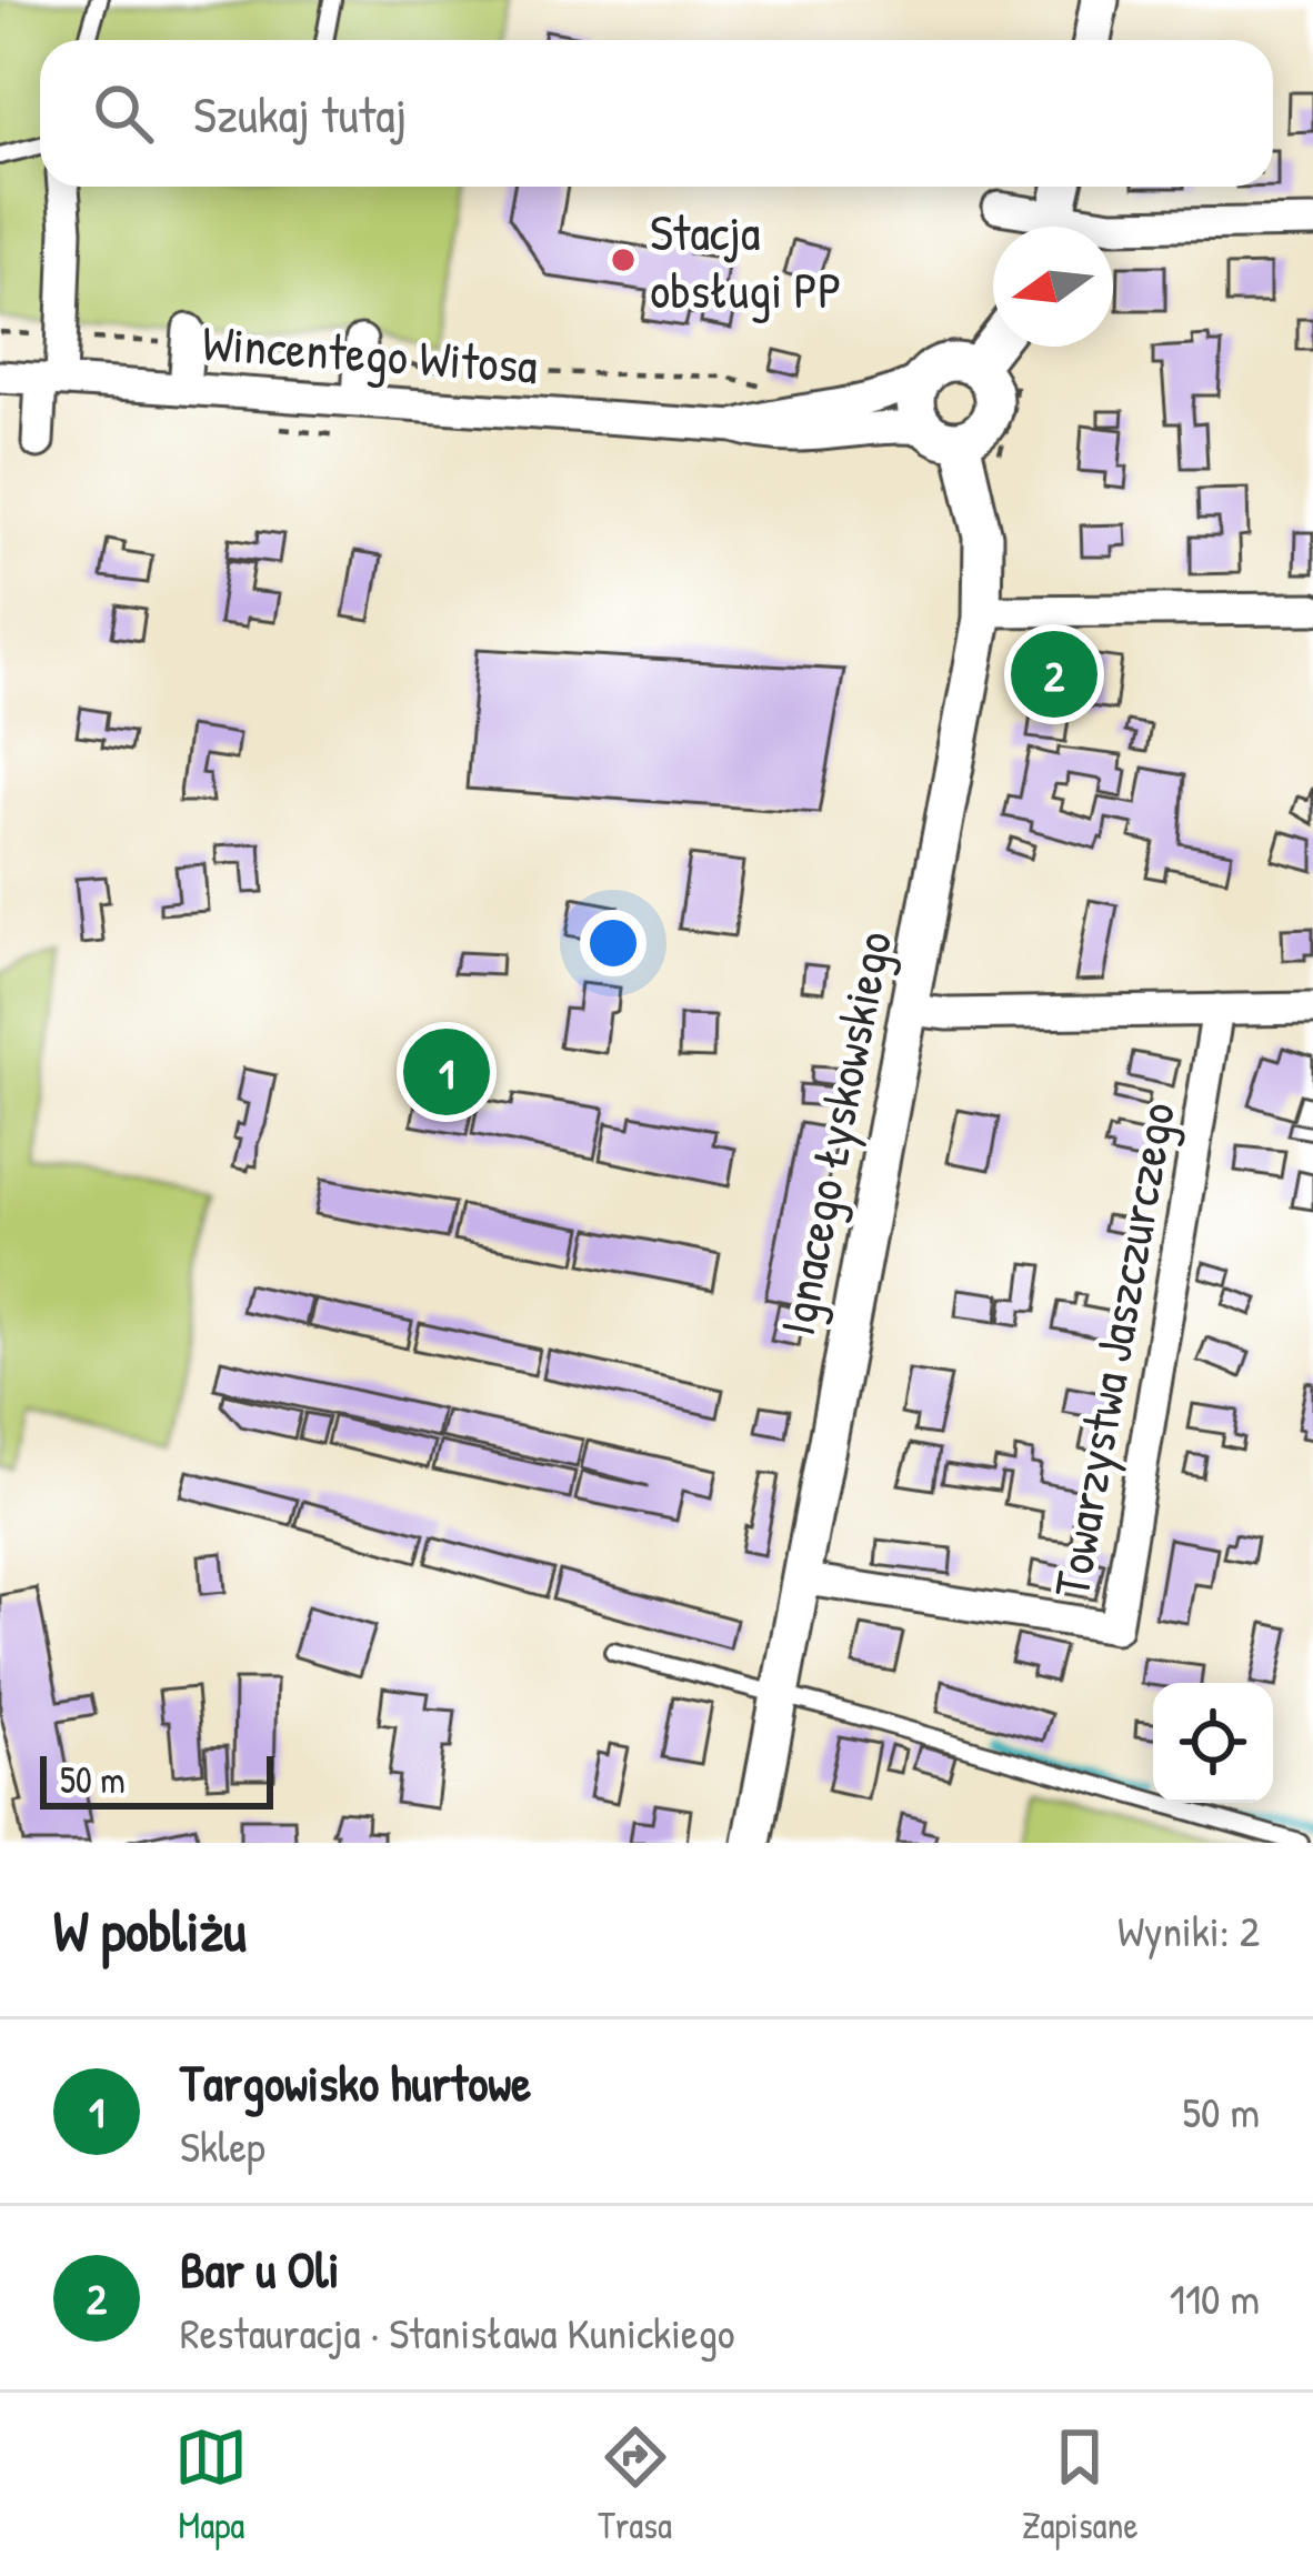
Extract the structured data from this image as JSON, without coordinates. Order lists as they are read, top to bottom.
{
  "streets": {
    "street": ["Wincentego Witosa", "Ignacego Łyskowskiego", "Towarzystwa Jaszczurczego"]
  },
  "crossings": [
    ["Wincentego Witosa", "Ignacego Łyskowskiego"],
    ["Ignacego Łyskowskiego", "Towarzystwa Jaszczurczego"]
  ],
  "places": ["Stacja obsługi PP"],
  "scale_bar": "50 m",
  "north": "left",
  "page": {
    "search": "Szukaj tutaj",
    "pins": ["2", "1"],
    "scale": "50 m",
    "heading": ["W pobliżu", "Wyniki: 2"],
    "list": [
      {
        "mark": "1",
        "name": "Targowisko hurtowe",
        "note": "Sklep",
        "value": "50 m"
      },
      {
        "mark": "2",
        "name": "Bar u Oli",
        "note": "Restauracja · Stanisława Kunickiego",
        "value": "110 m"
      }
    ],
    "nav": ["Mapa", "Trasa", "Zapisane"]
  }
}
